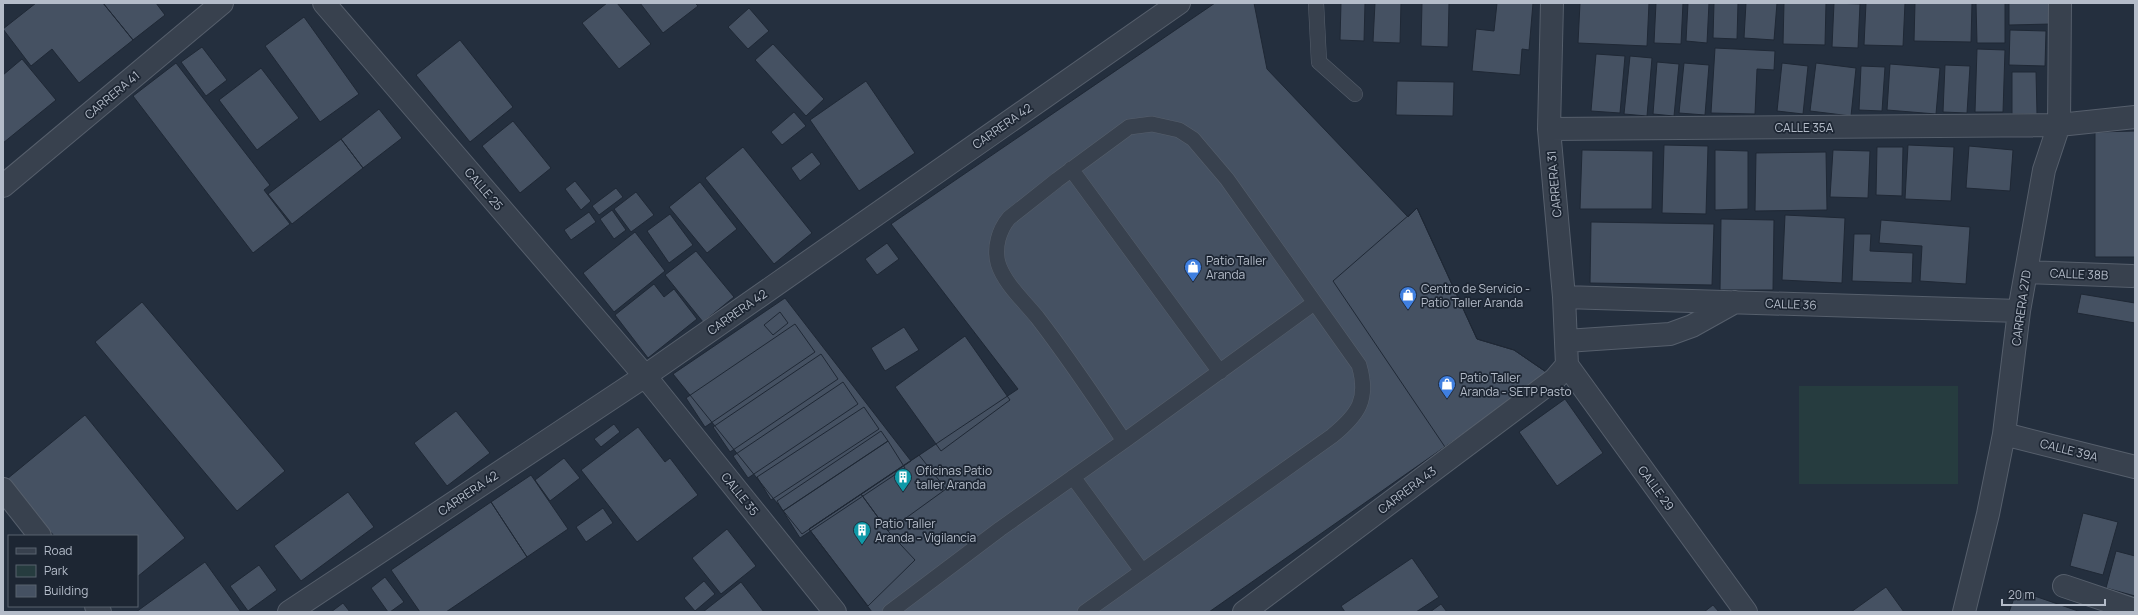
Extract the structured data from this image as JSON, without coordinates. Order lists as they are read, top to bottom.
{
  "streets": {
    "street": [
      "CARRERA 41",
      "CARRERA 42",
      "CALLE 35A",
      "CARRERA 31",
      "CALLE 25",
      "CALLE 38B",
      "CALLE 36",
      "CARRERA 27D",
      "CALLE 39A",
      "CALLE 29",
      "CARRERA 43",
      "CALLE 35"
    ]
  },
  "crossings": [
    ["CARRERA 42", "CALLE 25"],
    ["CARRERA 42", "CALLE 35"],
    ["CALLE 35A", "CARRERA 31"],
    ["CALLE 35A", "CARRERA 27D"],
    ["CARRERA 31", "CALLE 36"],
    ["CARRERA 31", "CALLE 29"],
    ["CARRERA 31", "CARRERA 43"],
    ["CALLE 25", "CALLE 35"],
    ["CALLE 38B", "CARRERA 27D"],
    ["CALLE 36", "CARRERA 27D"],
    ["CARRERA 27D", "CALLE 39A"],
    ["CALLE 29", "CARRERA 43"]
  ],
  "places": {
    "shop": ["Patio Taller Aranda", "Centro de Servicio - Patio Taller Aranda", "Patio Taller Aranda - SETP Pasto"],
    "building": ["Oficinas Patio taller Aranda", "Patio Taller Aranda - Vigilancia"]
  },
  "legend": ["Road", "Park", "Building"],
  "scale_bar": "20 m"
}
